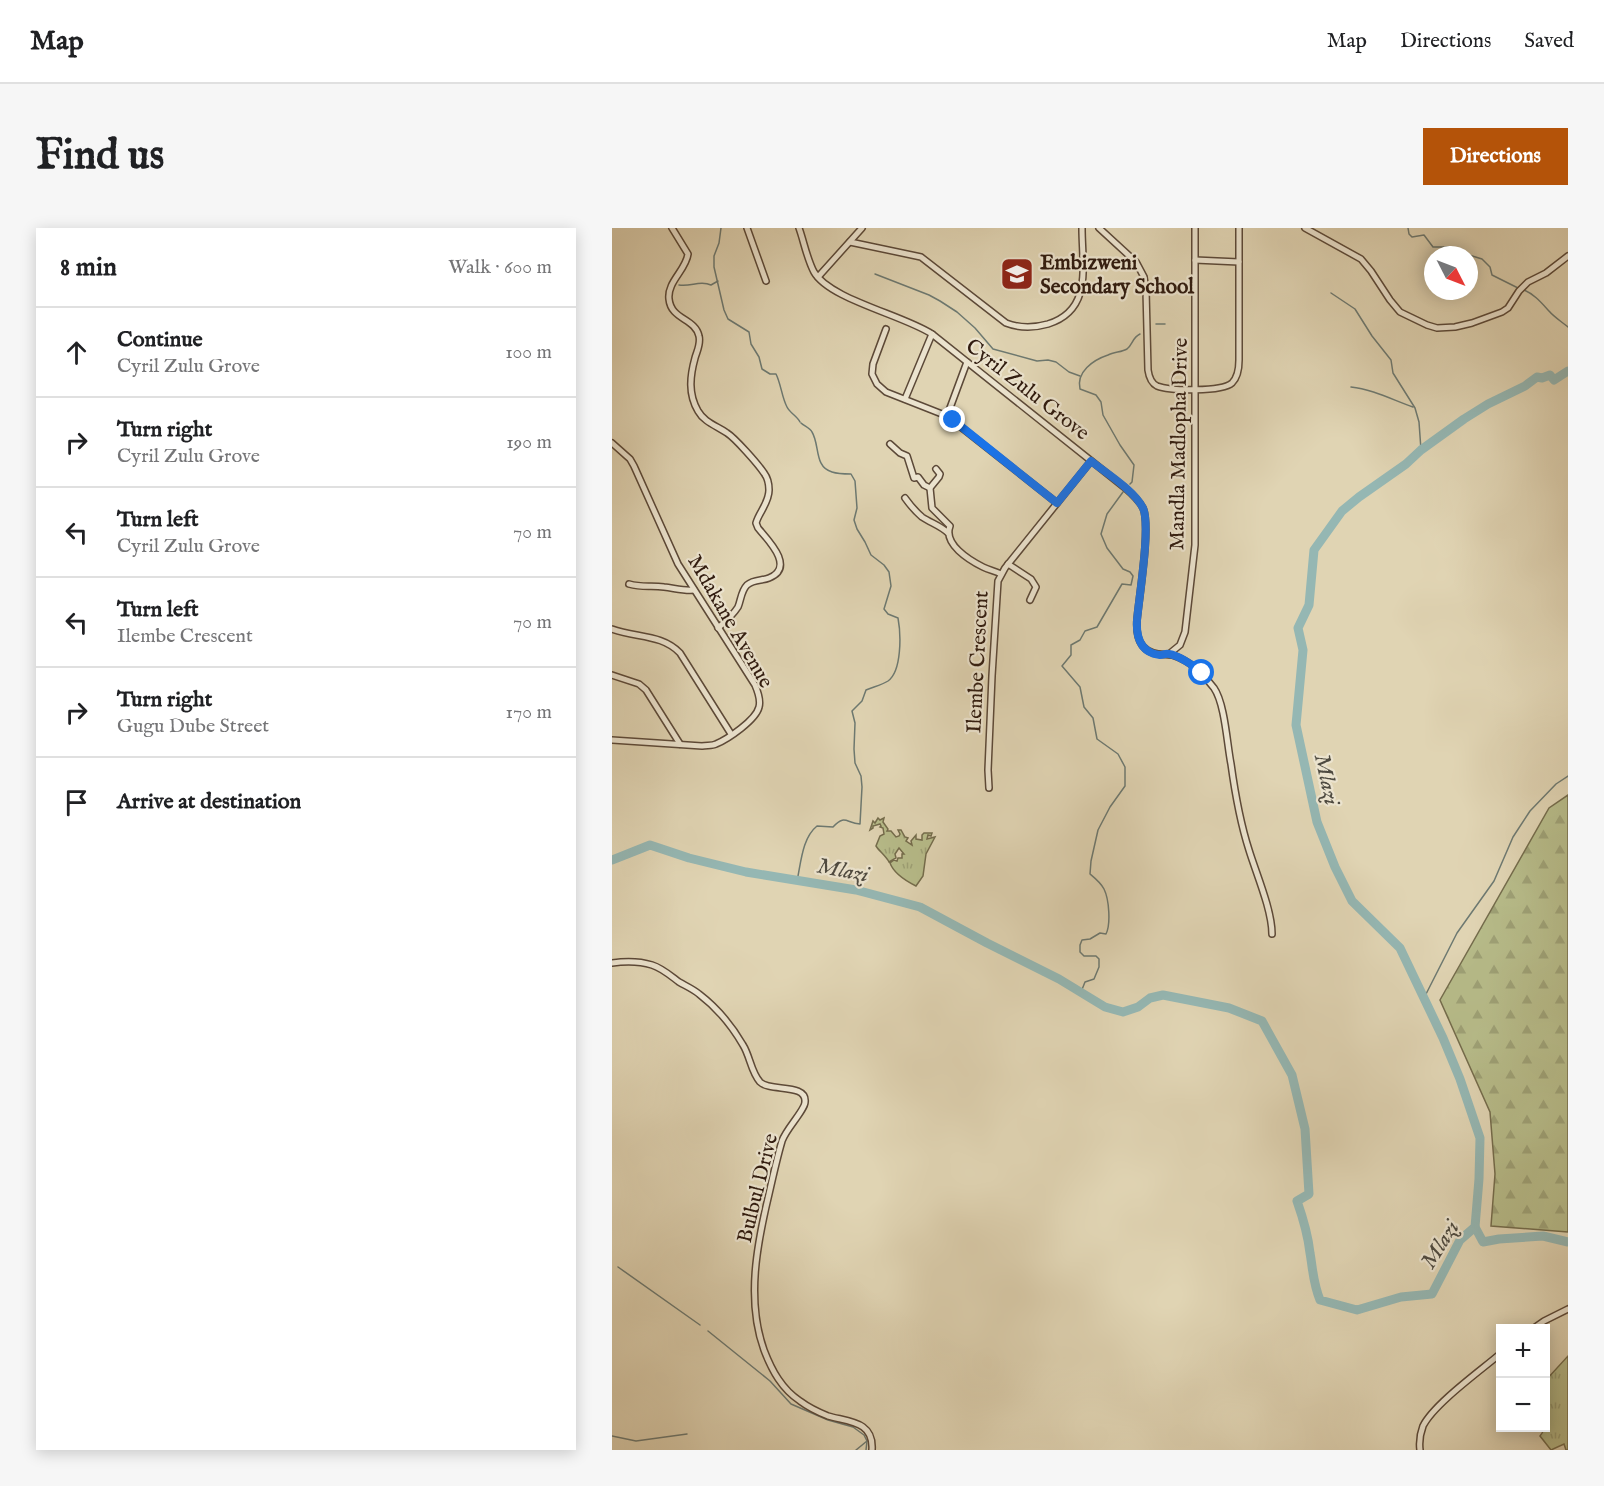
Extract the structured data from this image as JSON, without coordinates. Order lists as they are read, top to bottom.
{
  "streets": {
    "street": [
      "Cyril Zulu Grove",
      "Mandla Madlopha Drive",
      "Mdakane Avenue",
      "Ilembe Crescent",
      "Bulbul Drive"
    ]
  },
  "crossings": [
    ["Cyril Zulu Grove", "Mandla Madlopha Drive"],
    ["Cyril Zulu Grove", "Ilembe Crescent"]
  ],
  "water": ["Mlazi"],
  "places": {
    "school or university": ["Embizweni Secondary School"]
  },
  "north": "bottom right",
  "page": {
    "header": "Map",
    "nav": ["Map", "Directions", "Saved"],
    "buttons": "Directions",
    "title": "Find us",
    "heading": ["8 min", "Walk · 600 m"],
    "list": [
      ["Continue", "Cyril Zulu Grove", "100 m"],
      ["Turn right", "Cyril Zulu Grove", "190 m"],
      ["Turn left", "Cyril Zulu Grove", "70 m"],
      ["Turn left", "Ilembe Crescent", "70 m"],
      ["Turn right", "Gugu Dube Street", "170 m"],
      "Arrive at destination"
    ],
    "map_buttons": ["+", "−"]
  }
}
